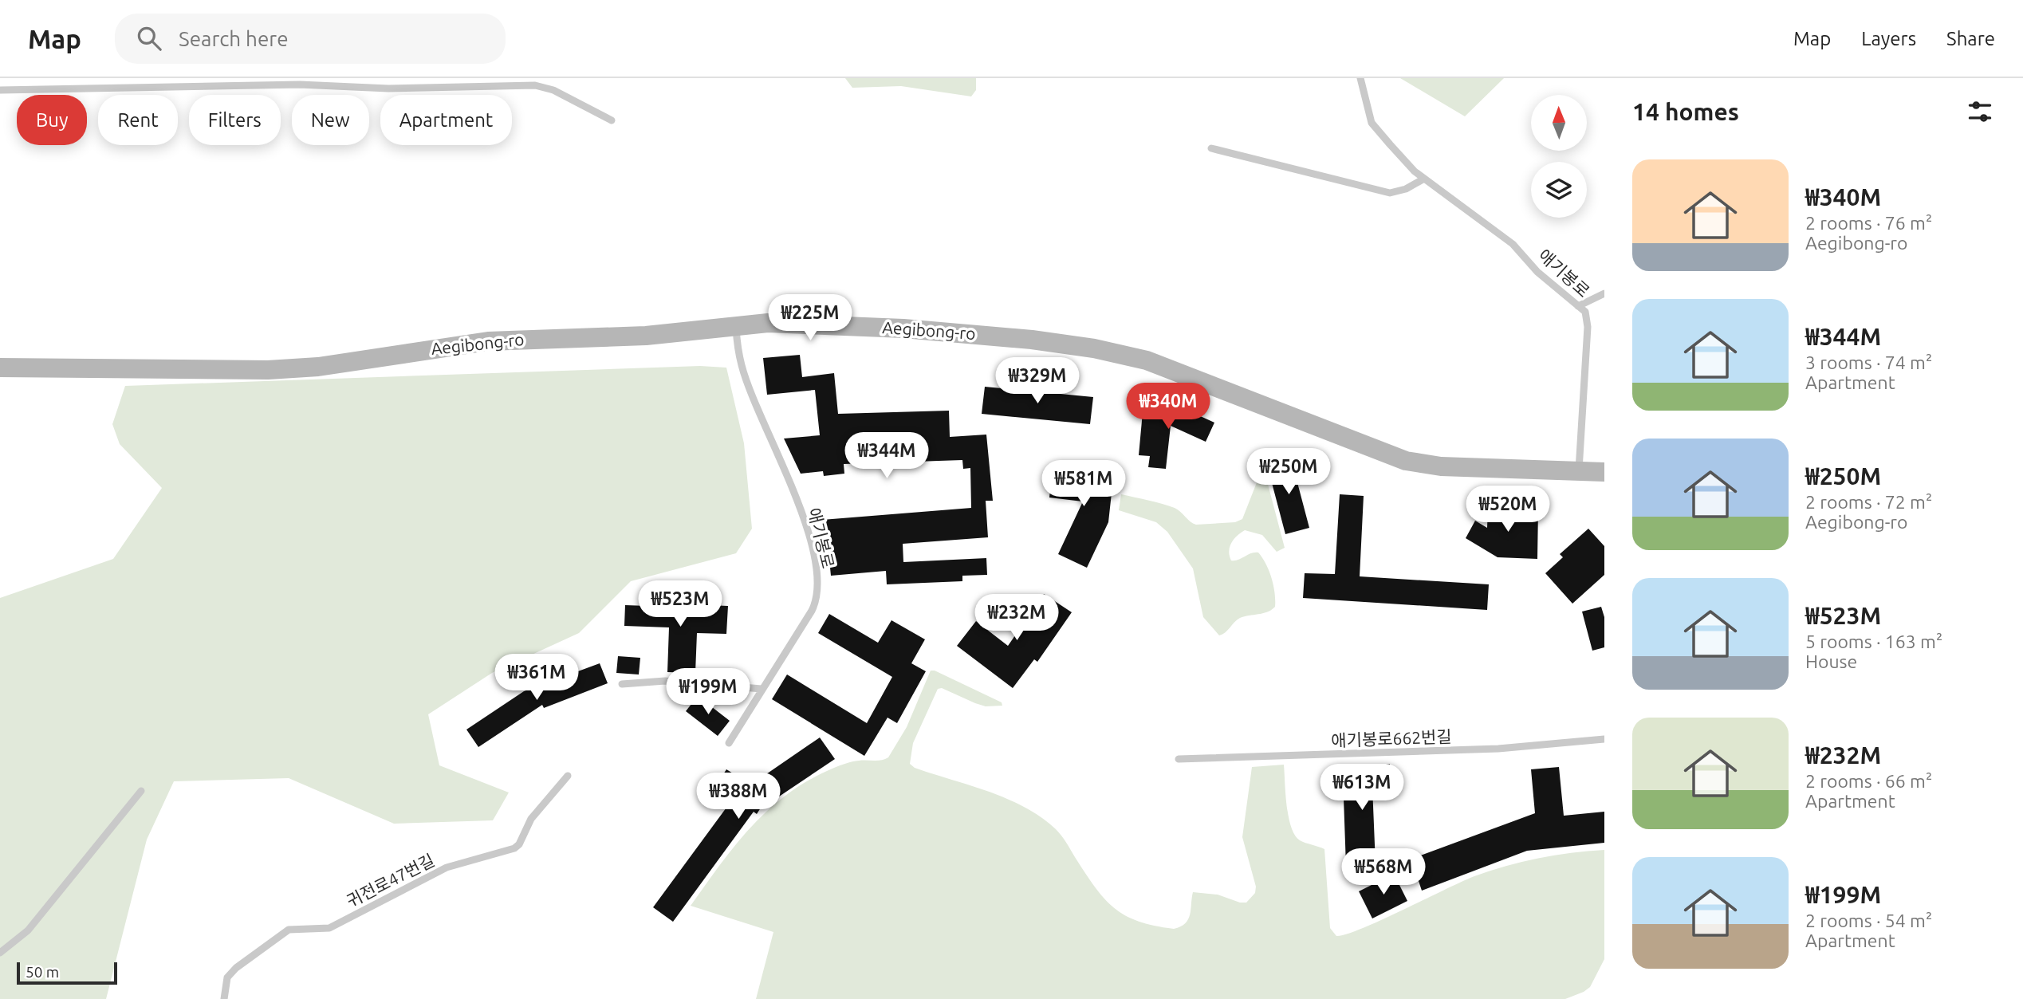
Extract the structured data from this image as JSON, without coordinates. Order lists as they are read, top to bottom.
{
  "streets": {
    "main road": ["Aegibong-ro"],
    "lane": ["애기봉로", "애기봉로662번길", "귀전로47번길"]
  },
  "crossings": [
    ["애기봉로", "Aegibong-ro"]
  ],
  "scale_bar": "50 m",
  "north": "top",
  "page": {
    "header": "Map",
    "search": "Search here",
    "nav": ["Map", "Layers", "Share"],
    "heading": "14 homes",
    "chip": [
      "Buy",
      "Rent",
      "Filters",
      "New",
      "Apartment"
    ],
    "list": [
      {
        "name": "₩340M",
        "note": "2 rooms · 76 m² · Aegibong-ro"
      },
      {
        "name": "₩344M",
        "note": "3 rooms · 74 m² · Apartment"
      },
      {
        "name": "₩250M",
        "note": "2 rooms · 72 m² · Aegibong-ro"
      },
      {
        "name": "₩523M",
        "note": "5 rooms · 163 m² · House"
      },
      {
        "name": "₩232M",
        "note": "2 rooms · 66 m² · Apartment"
      },
      {
        "name": "₩199M",
        "note": "2 rooms · 54 m² · Apartment"
      }
    ],
    "price": [
      "₩225M",
      "₩329M",
      "₩340M",
      "₩344M",
      "₩250M",
      "₩581M",
      "₩520M",
      "₩523M",
      "₩232M",
      "₩361M",
      "₩199M",
      "₩613M",
      "₩388M",
      "₩568M"
    ],
    "scale": "50 m"
  }
}
